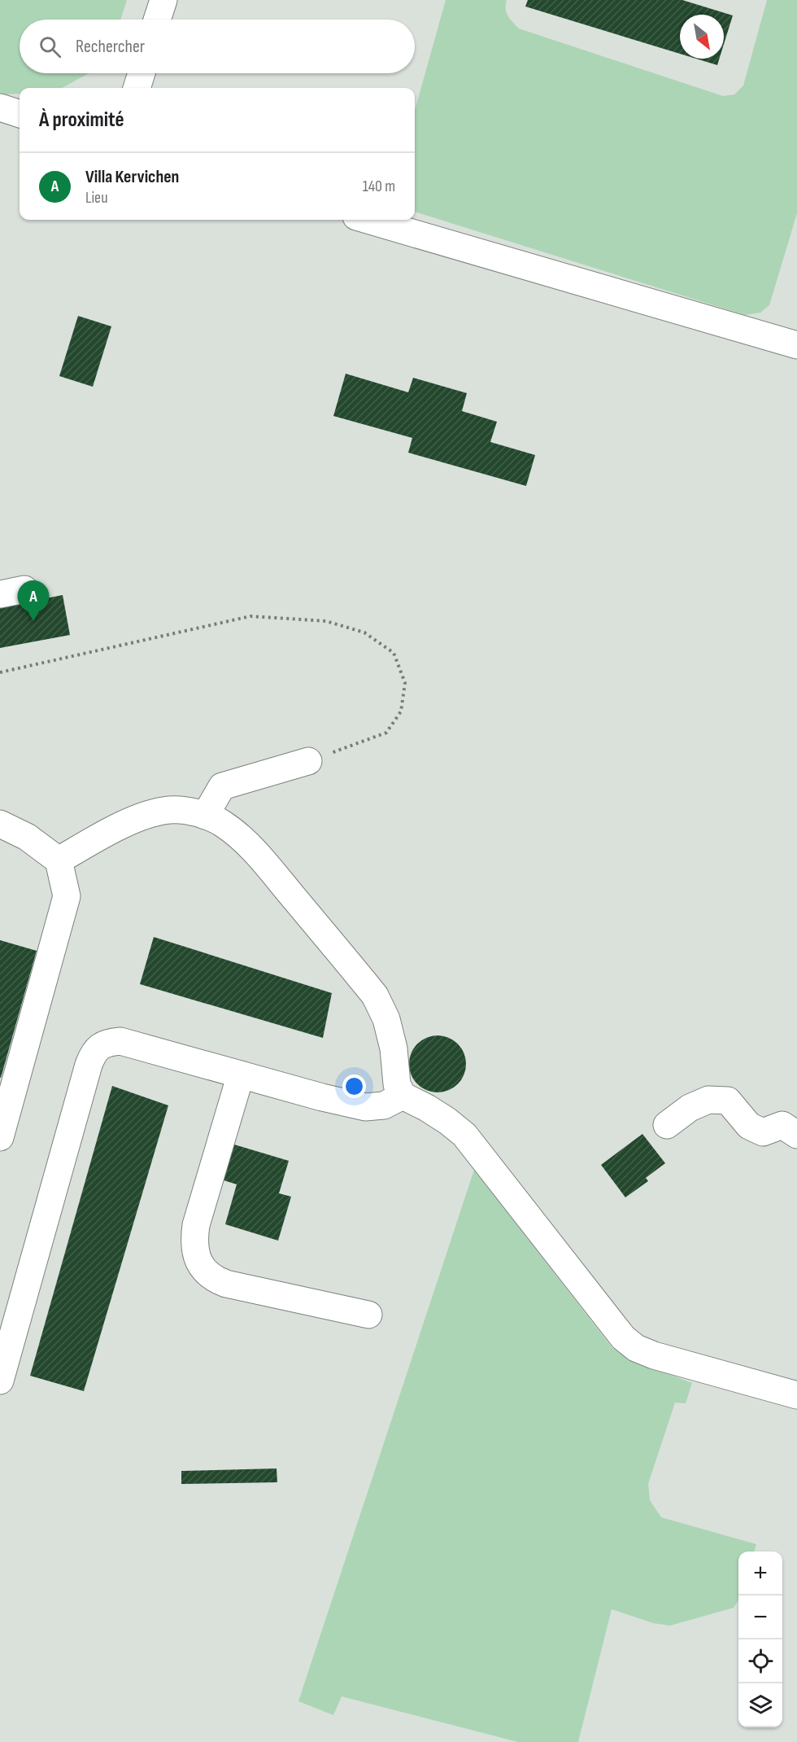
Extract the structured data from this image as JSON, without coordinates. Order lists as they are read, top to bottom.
{
  "north": "bottom right",
  "page": {
    "search": "Rechercher",
    "heading": "À proximité",
    "list": [
      {
        "mark": "A",
        "name": "Villa Kervichen",
        "note": "Lieu",
        "value": "140 m"
      }
    ],
    "pins": "A",
    "map_buttons": ["+", "−"]
  }
}
